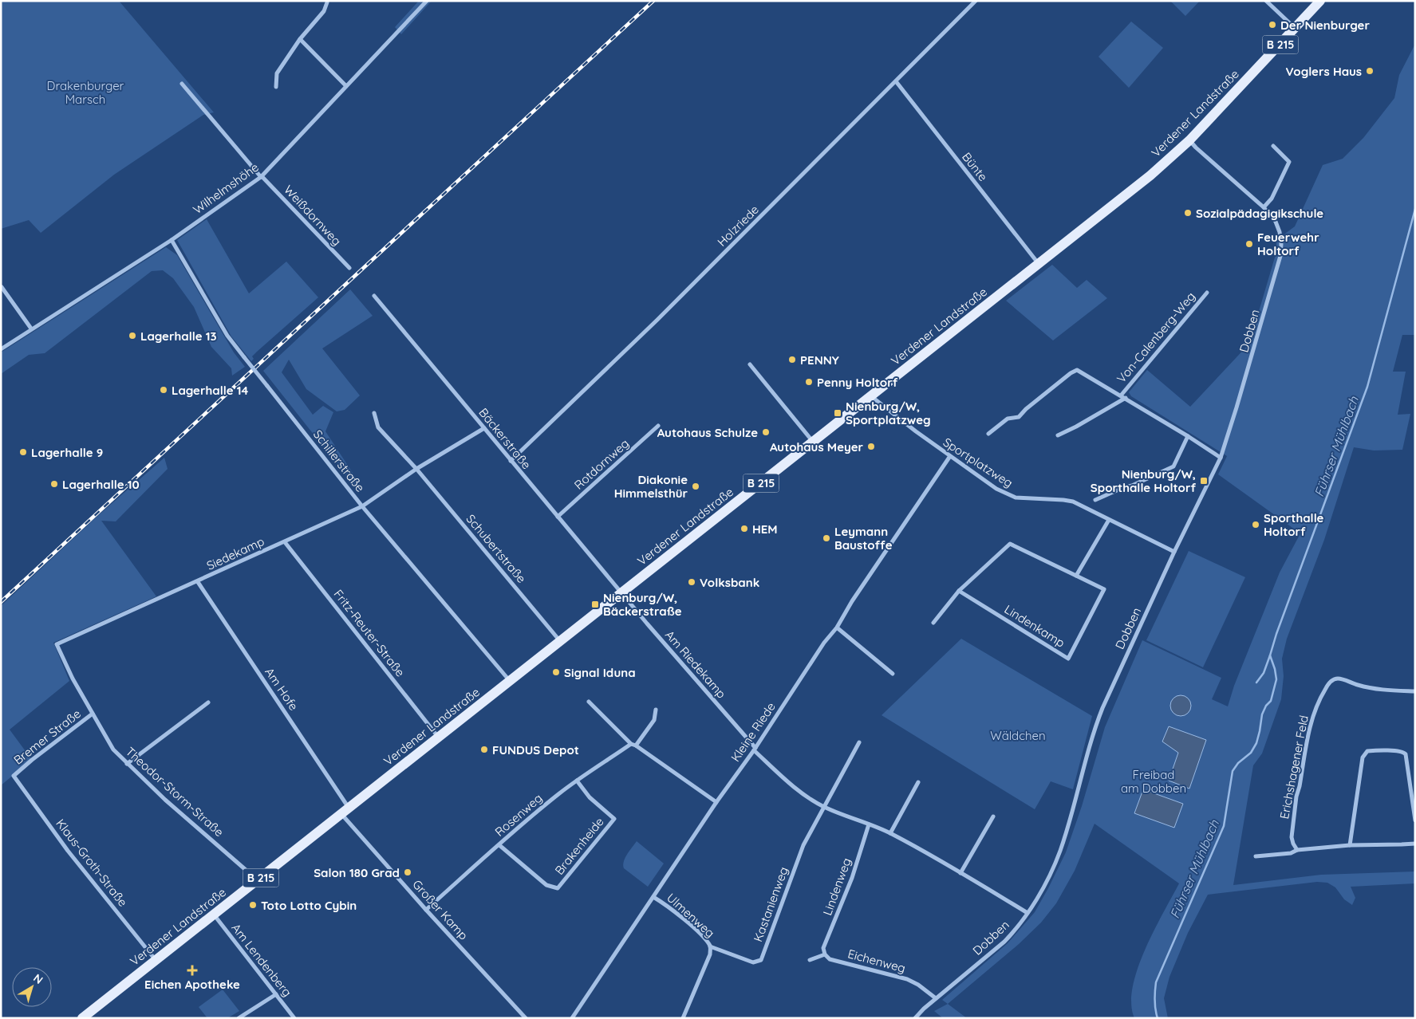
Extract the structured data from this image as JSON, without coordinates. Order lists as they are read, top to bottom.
{
  "streets": {
    "main road": ["B 215", "Verdener Landstraße"],
    "street": [
      "Bünte",
      "Wilhelmshöhe",
      "Weißdornweg",
      "Holzriede",
      "Dobben",
      "Von-Calenberg-Weg",
      "Bäckerstraße",
      "Schillerstraße",
      "Sportplatzweg",
      "Rotdornweg",
      "Schubertstraße",
      "Siedekamp",
      "Lindenkamp",
      "Fritz-Reuter-Straße",
      "Am Riedekamp",
      "Am Hofe",
      "Kleine Riede",
      "Bremer Straße",
      "Erichshagener Feld",
      "Theodor-Storm-Straße",
      "Rosenweg",
      "Brakenheide",
      "Klaus-Groth-Straße",
      "Lindenweg",
      "Kastanienweg",
      "Großer Kamp",
      "Ulmenweg",
      "Am Lendenberg",
      "Eichenweg"
    ]
  },
  "crossings": [
    ["Verdener Landstraße", "Bünte"],
    ["Verdener Landstraße", "Dobben"],
    ["Verdener Landstraße", "Bäckerstraße"],
    ["Verdener Landstraße", "Schillerstraße"],
    ["Verdener Landstraße", "Sportplatzweg"],
    ["Verdener Landstraße", "Schubertstraße"],
    ["Verdener Landstraße", "Fritz-Reuter-Straße"],
    ["Verdener Landstraße", "Am Riedekamp"],
    ["Verdener Landstraße", "Am Hofe"],
    ["Verdener Landstraße", "Theodor-Storm-Straße"],
    ["Verdener Landstraße", "Klaus-Groth-Straße"],
    ["Verdener Landstraße", "Großer Kamp"],
    ["Verdener Landstraße", "Am Lendenberg"],
    ["Bünte", "Holzriede"],
    ["Wilhelmshöhe", "Weißdornweg"],
    ["Wilhelmshöhe", "Schillerstraße"],
    ["Holzriede", "Bäckerstraße"],
    ["Dobben", "Von-Calenberg-Weg"],
    ["Dobben", "Sportplatzweg"],
    ["Dobben", "Am Riedekamp"],
    ["Dobben", "Eichenweg"],
    ["Bäckerstraße", "Rotdornweg"],
    ["Bäckerstraße", "Siedekamp"],
    ["Bäckerstraße", "Am Riedekamp"],
    ["Schillerstraße", "Siedekamp"],
    ["Sportplatzweg", "Kleine Riede"],
    ["Schubertstraße", "Siedekamp"],
    ["Siedekamp", "Fritz-Reuter-Straße"],
    ["Siedekamp", "Am Hofe"],
    ["Siedekamp", "Theodor-Storm-Straße"],
    ["Am Riedekamp", "Kleine Riede"],
    ["Am Riedekamp", "Lindenweg"],
    ["Am Riedekamp", "Kastanienweg"],
    ["Am Hofe", "Großer Kamp"],
    ["Kleine Riede", "Ulmenweg"],
    ["Bremer Straße", "Theodor-Storm-Straße"],
    ["Bremer Straße", "Klaus-Groth-Straße"],
    ["Rosenweg", "Brakenheide"],
    ["Rosenweg", "Großer Kamp"],
    ["Lindenweg", "Eichenweg"],
    ["Kastanienweg", "Ulmenweg"]
  ],
  "water": ["Führser Mühlbach"],
  "parks": ["Drakenburger Marsch", "Wäldchen", "Freibad am Dobben"],
  "places": {
    "other": [
      "Der Nienburger",
      "Voglers Haus",
      "Sozialpädagigikschule",
      "Feuerwehr Holtorf",
      "Lagerhalle 13",
      "PENNY",
      "Penny Holtorf",
      "Lagerhalle 14",
      "Autohaus Schulze",
      "Autohaus Meyer",
      "Lagerhalle 9",
      "Lagerhalle 10",
      "Diakonie Himmelsthür",
      "Sporthalle Holtorf",
      "HEM",
      "Leymann Baustoffe",
      "Volksbank",
      "Signal Iduna",
      "FUNDUS Depot",
      "Salon 180 Grad",
      "Toto Lotto Cybin"
    ],
    "transit": ["Nienburg/W, Sportplatzweg", "Nienburg/W, Sporthalle Holtorf", "Nienburg/W, Bäckerstraße"],
    "health": ["Eichen Apotheke"]
  },
  "north": "top right"
}
